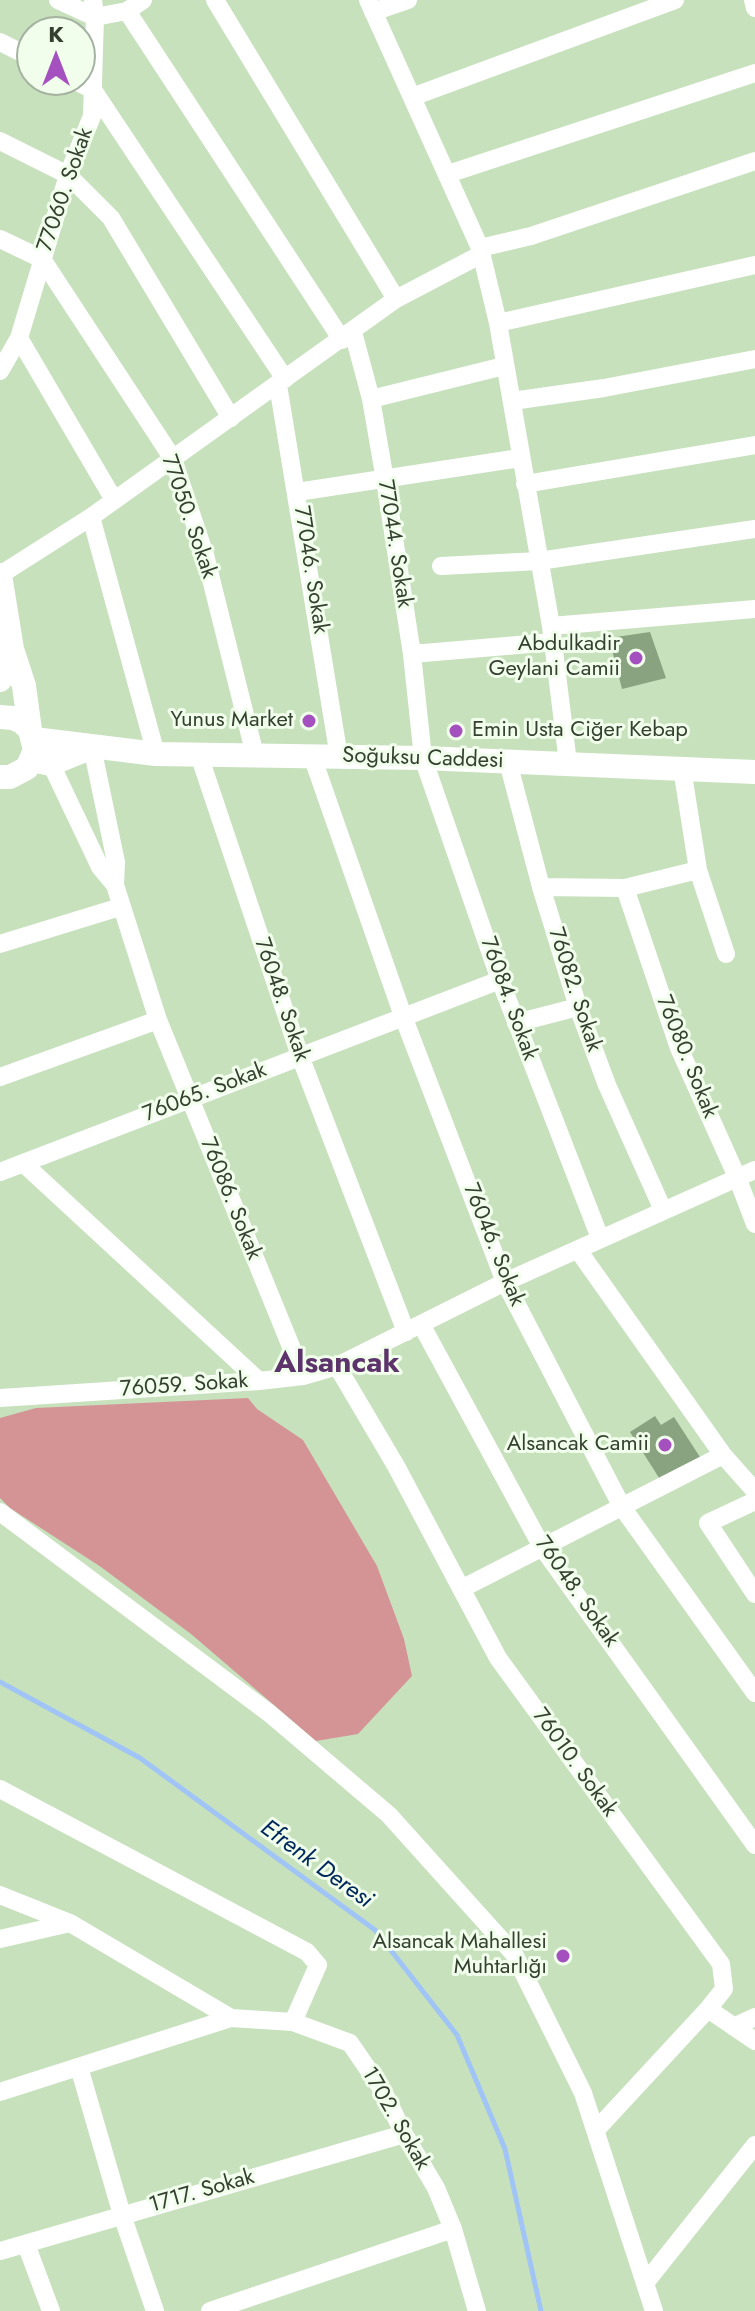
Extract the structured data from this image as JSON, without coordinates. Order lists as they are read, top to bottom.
{
  "streets": {
    "street": [
      "77060. Sokak",
      "77050. Sokak",
      "77044. Sokak",
      "77046. Sokak",
      "Soğuksu Caddesi",
      "76082. Sokak",
      "76084. Sokak",
      "76048. Sokak",
      "76080. Sokak",
      "76065. Sokak",
      "76086. Sokak",
      "76046. Sokak",
      "76059. Sokak",
      "76010. Sokak",
      "1702. Sokak",
      "1717. Sokak"
    ]
  },
  "crossings": [
    ["77060. Sokak", "77050. Sokak"],
    ["77050. Sokak", "Soğuksu Caddesi"],
    ["77044. Sokak", "Soğuksu Caddesi"],
    ["77044. Sokak", "76084. Sokak"],
    ["77046. Sokak", "Soğuksu Caddesi"],
    ["Soğuksu Caddesi", "76082. Sokak"],
    ["Soğuksu Caddesi", "76084. Sokak"],
    ["Soğuksu Caddesi", "76048. Sokak"],
    ["Soğuksu Caddesi", "76086. Sokak"],
    ["Soğuksu Caddesi", "76046. Sokak"],
    ["76082. Sokak", "76059. Sokak"],
    ["76084. Sokak", "76065. Sokak"],
    ["76084. Sokak", "76059. Sokak"],
    ["76048. Sokak", "76065. Sokak"],
    ["76048. Sokak", "76059. Sokak"],
    ["76080. Sokak", "76059. Sokak"],
    ["76065. Sokak", "76086. Sokak"],
    ["76065. Sokak", "76046. Sokak"],
    ["76086. Sokak", "76059. Sokak"],
    ["76046. Sokak", "76059. Sokak"],
    ["76059. Sokak", "76010. Sokak"],
    ["1702. Sokak", "1717. Sokak"]
  ],
  "districts": ["Alsancak"],
  "water": ["Efrenk Deresi"],
  "places": [
    "Abdulkadir Geylani Camii",
    "Yunus Market",
    "Emin Usta Ciğer Kebap",
    "Alsancak Camii",
    "Alsancak Mahallesi Muhtarlığı"
  ],
  "north": "top"
}
